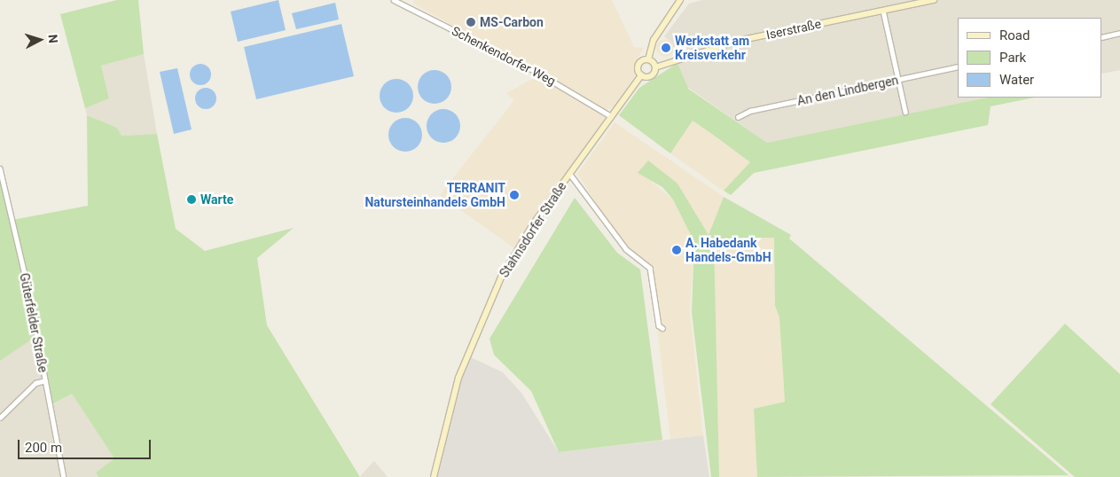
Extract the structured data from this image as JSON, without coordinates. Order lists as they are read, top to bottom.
{
  "streets": {
    "street": [
      "Iserstraße",
      "Schenkendorfer Weg",
      "An den Lindbergen",
      "Stahnsdorfer Straße",
      "Güterfelder Straße"
    ]
  },
  "crossings": [
    ["Iserstraße", "Stahnsdorfer Straße"],
    ["Schenkendorfer Weg", "Stahnsdorfer Straße"]
  ],
  "places": [
    "MS-Carbon",
    "Werkstatt am Kreisverkehr",
    "TERRANIT Natursteinhandels GmbH",
    "Warte",
    "A. Habedank Handels-GmbH"
  ],
  "legend": ["Road", "Park", "Water"],
  "scale_bar": "200 m",
  "north": "right"
}
